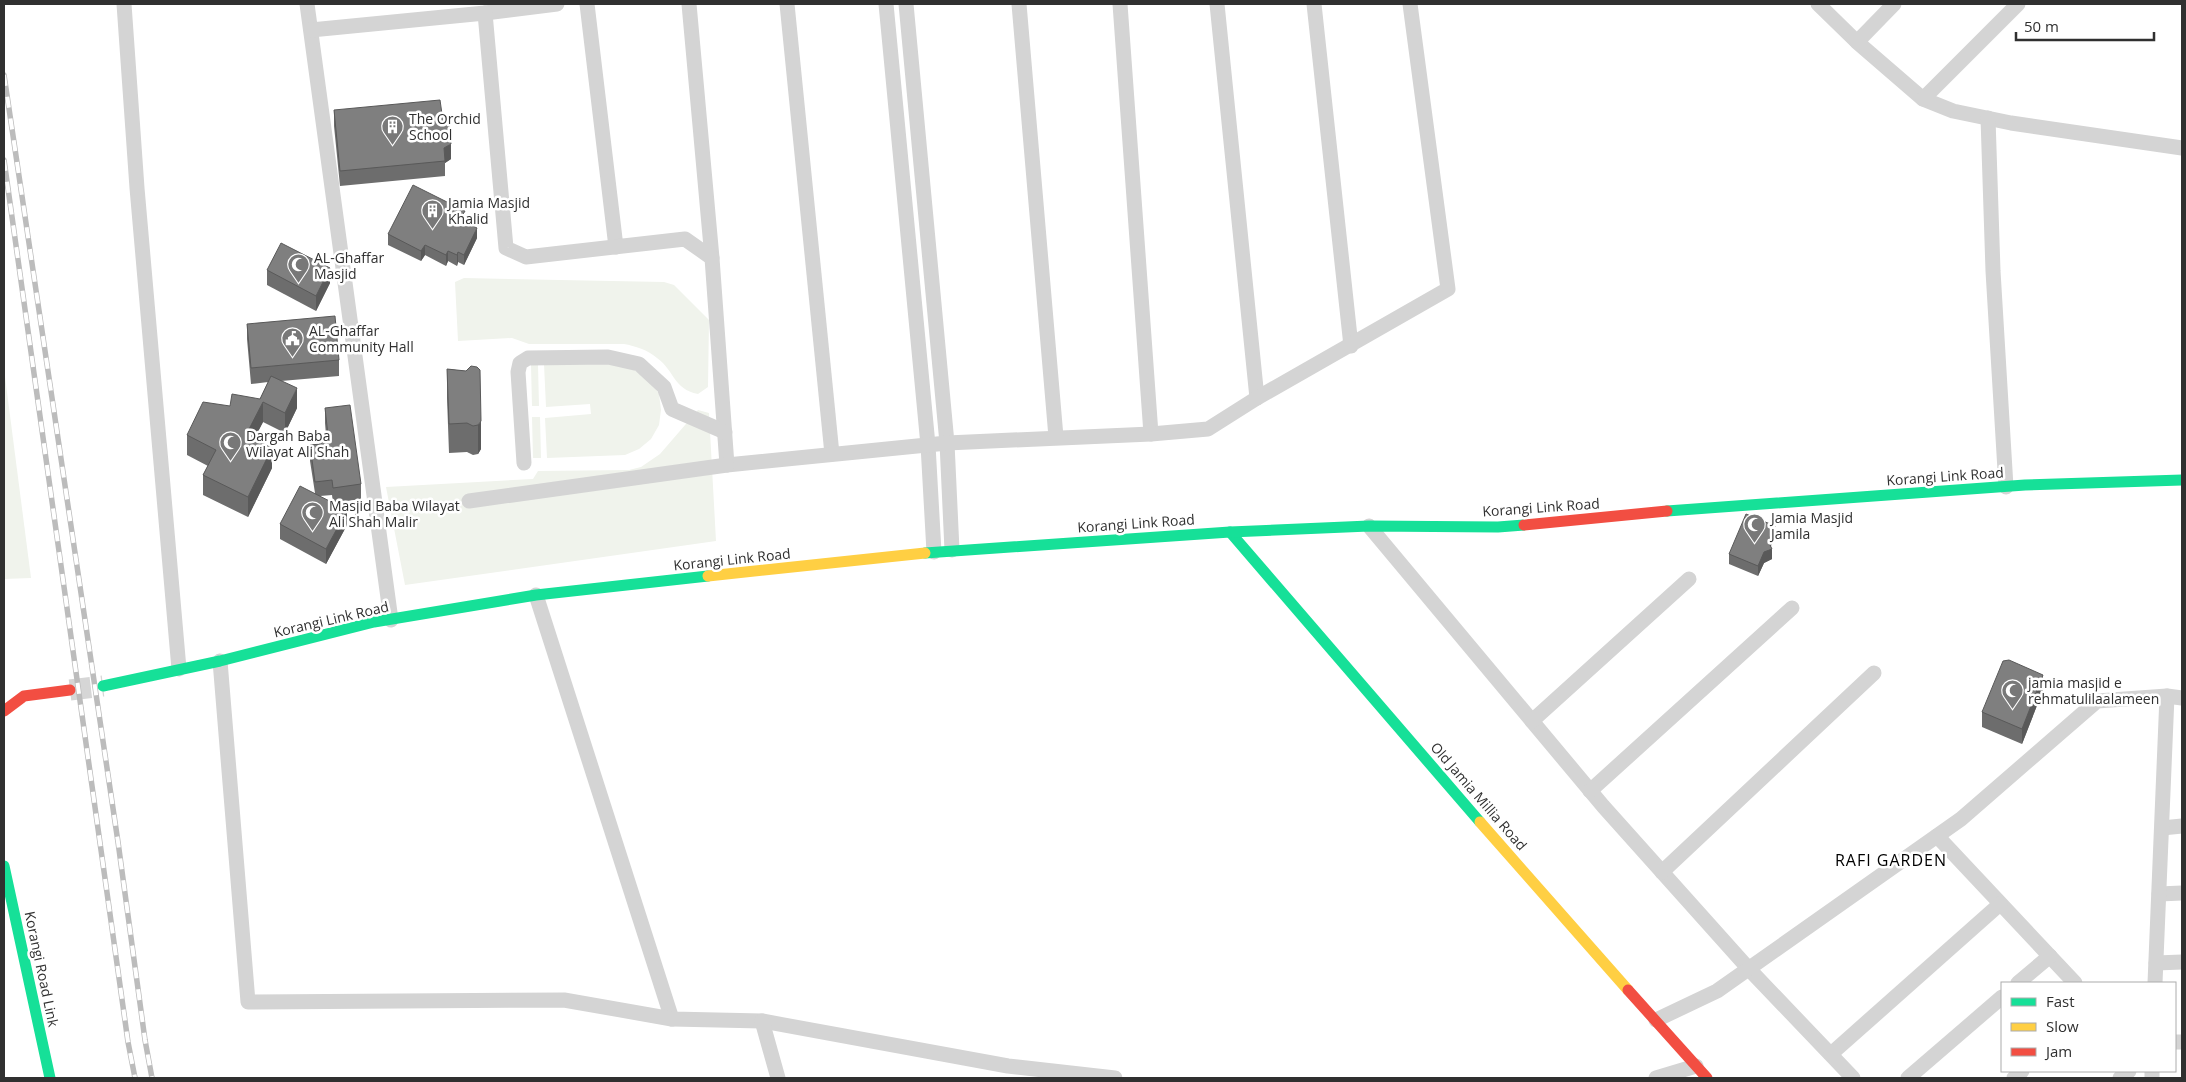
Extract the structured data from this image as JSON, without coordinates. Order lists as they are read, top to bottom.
{
  "streets": {
    "main road": ["Korangi Link Road", "Old Jamia Millia Road", "Korangi Road Link"]
  },
  "crossings": [
    ["Korangi Link Road", "Old Jamia Millia Road"]
  ],
  "districts": ["RAFI GARDEN"],
  "places": {
    "building": ["The Orchid School", "Jamia Masjid Khalid"],
    "mosque": [
      "AL-Ghaffar Masjid",
      "Dargah Baba Wilayat Ali Shah",
      "Masjid Baba Wilayat Ali Shah Malir",
      "Jamia Masjid Jamila",
      "jamia masjid e rehmatulilaalameen"
    ],
    "public building": ["AL-Ghaffar Community Hall"]
  },
  "legend": ["Fast", "Slow", "Jam"],
  "scale_bar": "50 m"
}
